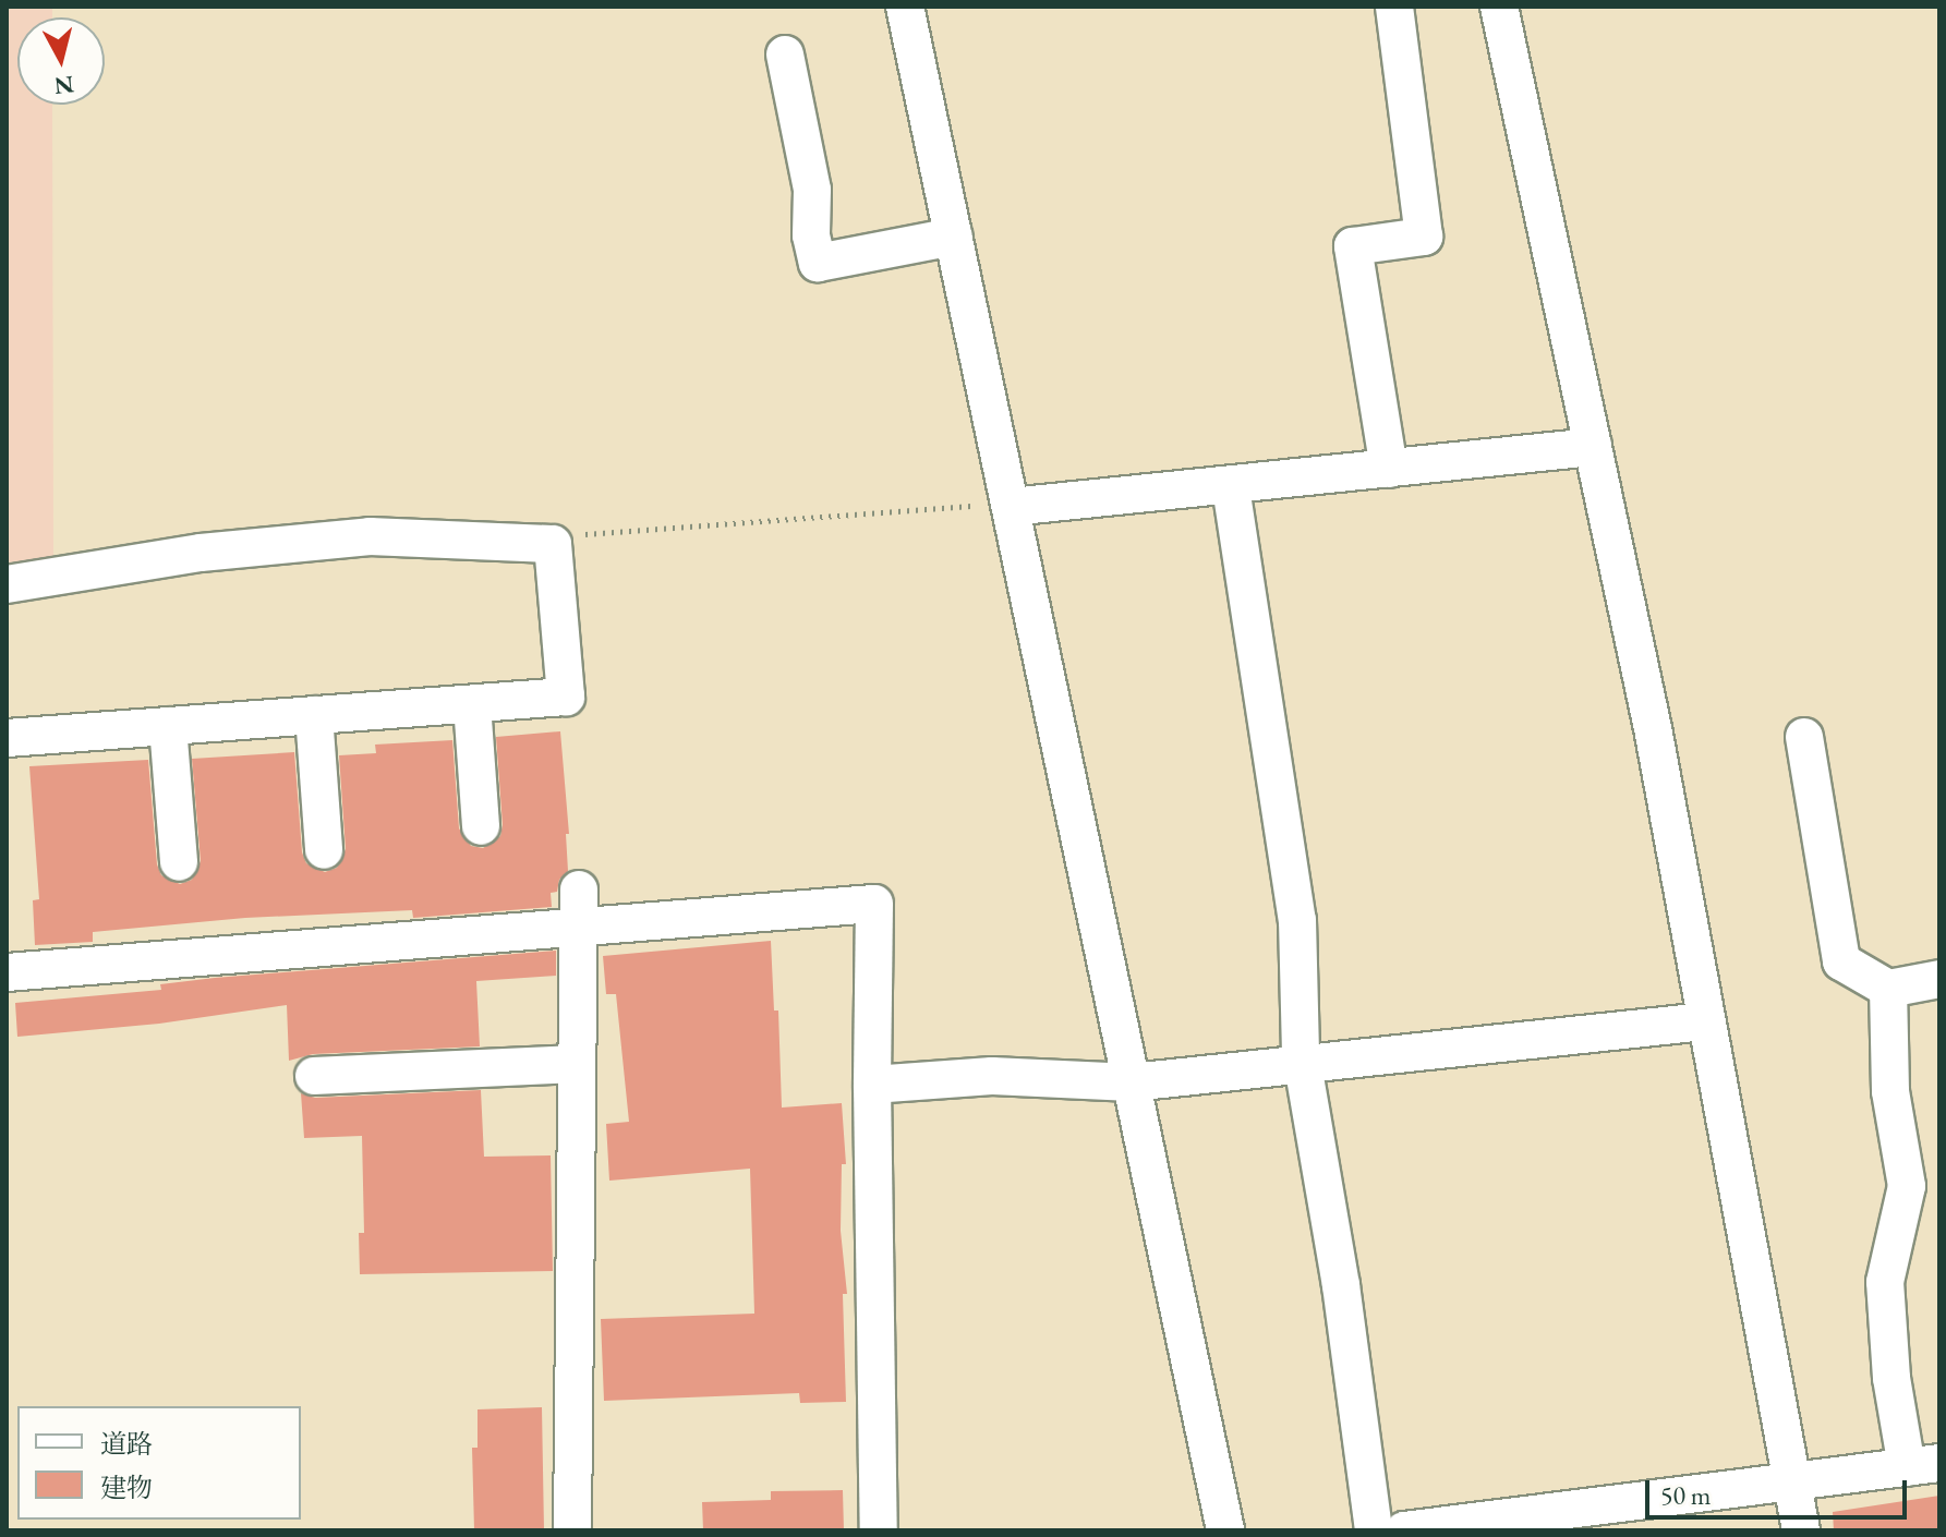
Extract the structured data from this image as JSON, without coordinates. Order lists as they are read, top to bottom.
{
  "legend": ["道路", "建物"],
  "scale_bar": "50 m",
  "north": "bottom"
}
